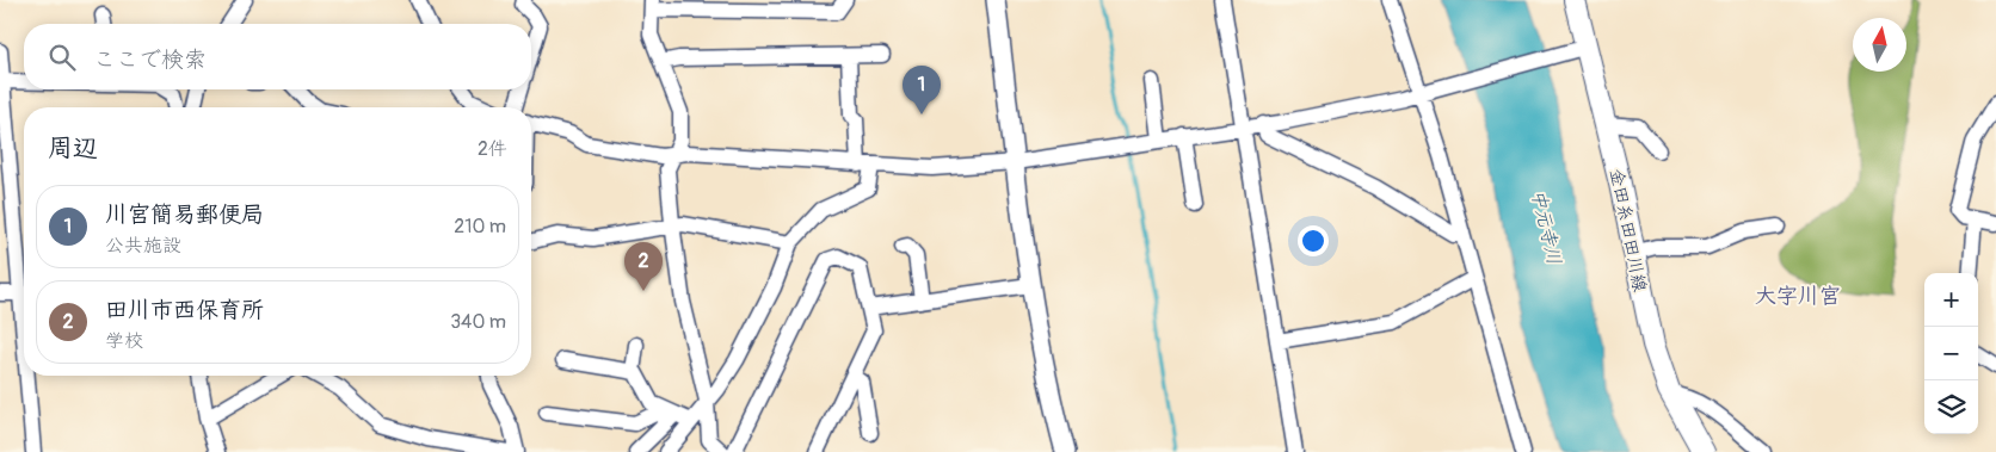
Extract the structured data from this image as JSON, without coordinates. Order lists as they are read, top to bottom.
{
  "streets": {
    "main road": ["金田糸田田川線"]
  },
  "districts": ["大字川宮"],
  "water": ["中元寺川"],
  "north": "top",
  "page": {
    "search": "ここで検索",
    "pins": ["1", "2"],
    "heading": ["周辺", "2件"],
    "list": [
      {
        "mark": "1",
        "name": "川宮簡易郵便局",
        "note": "公共施設",
        "value": "210 m"
      },
      {
        "mark": "2",
        "name": "田川市西保育所",
        "note": "学校",
        "value": "340 m"
      }
    ],
    "map_buttons": ["+", "−"]
  }
}
